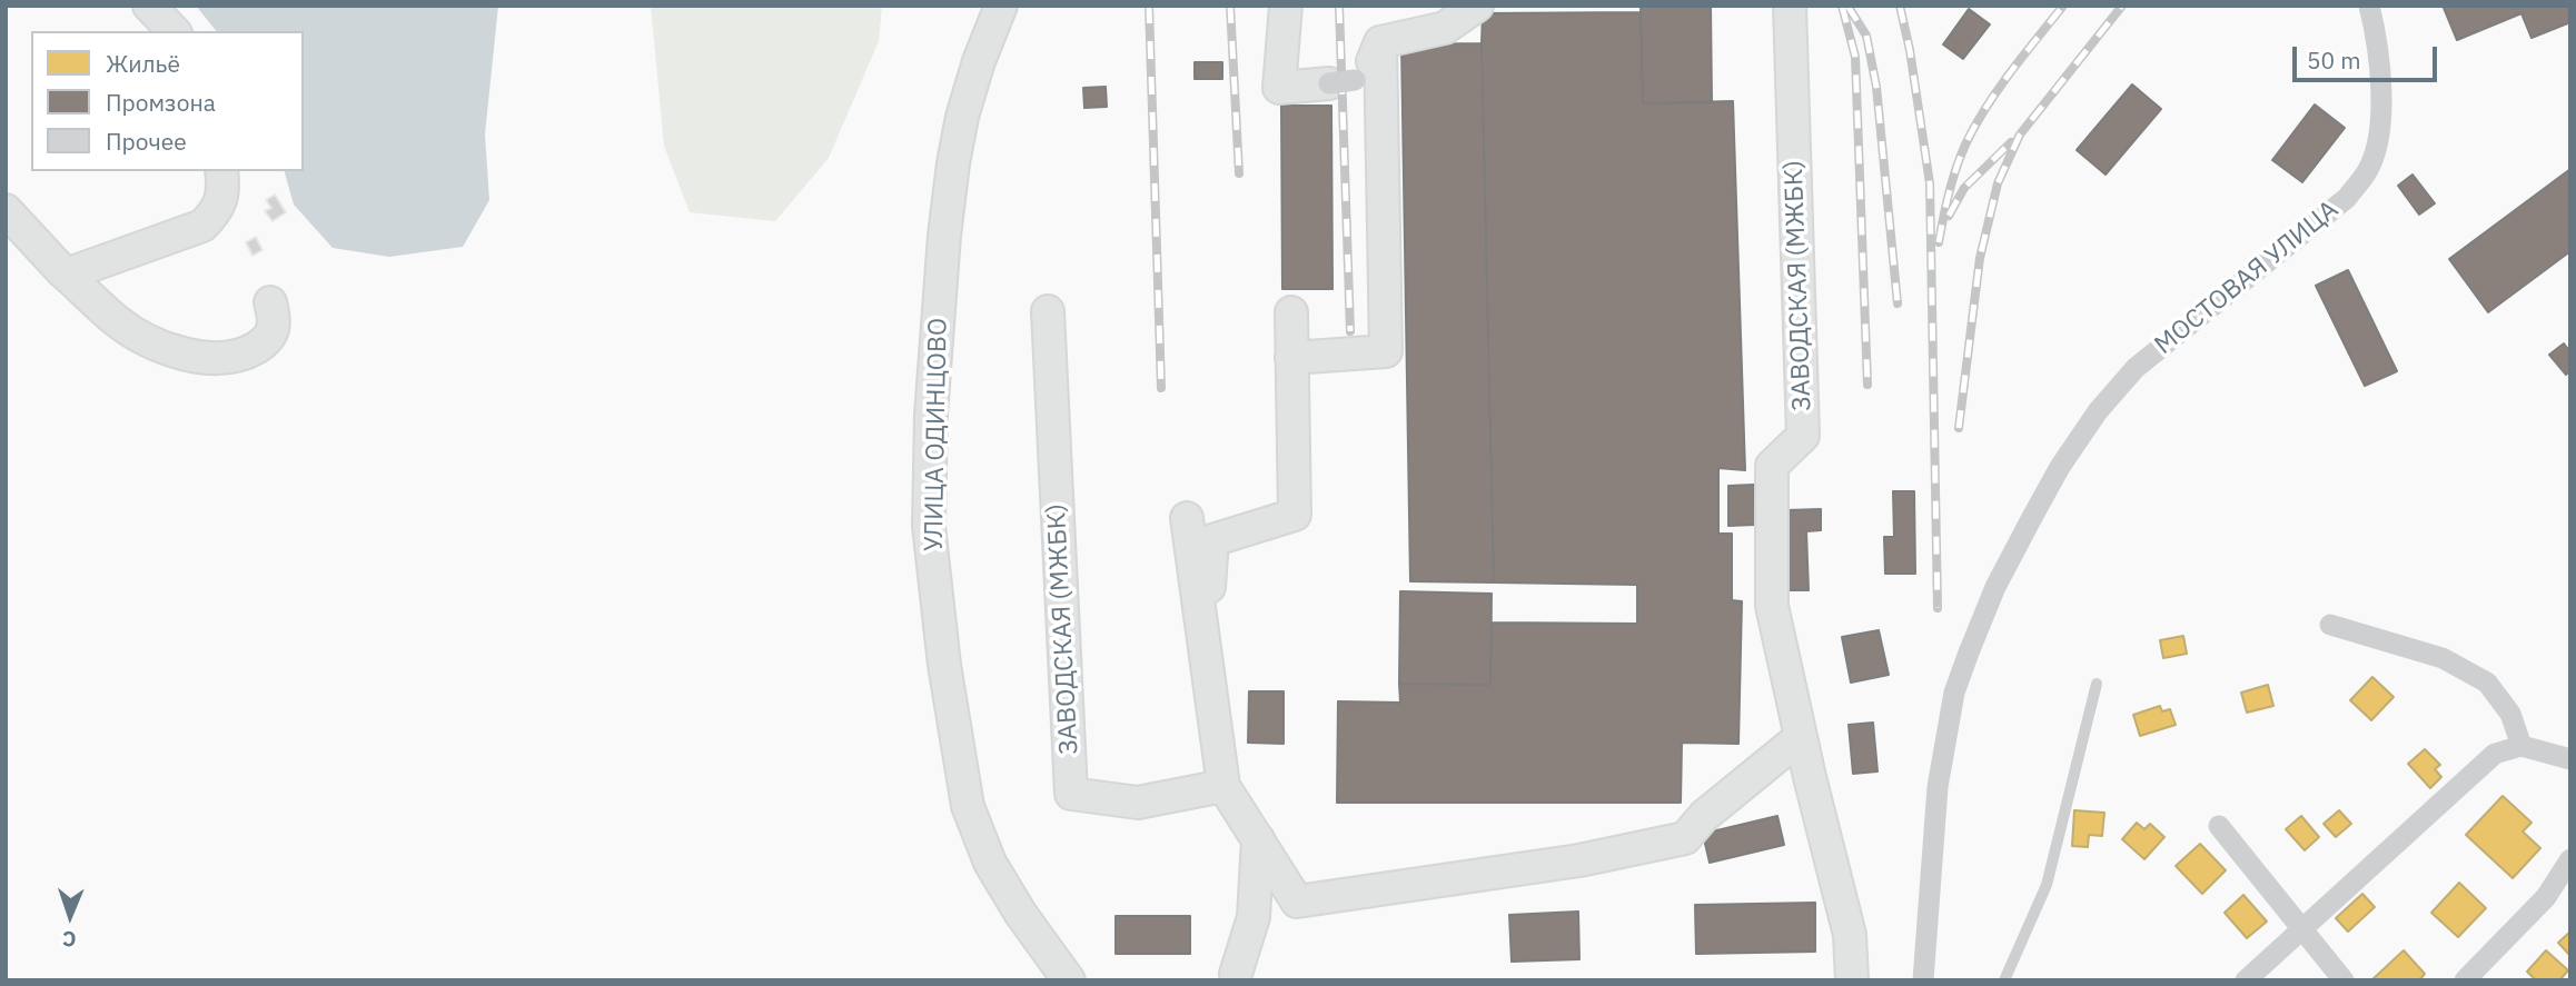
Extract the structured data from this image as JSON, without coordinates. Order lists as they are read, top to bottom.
{
  "streets": {
    "street": ["МОСТОВАЯ УЛИЦА", "ЗАВОДСКАЯ (МЖБК)", "УЛИЦА ОДИНЦОВО"]
  },
  "legend": ["Жильё", "Промзона", "Прочее"],
  "scale_bar": "50 m",
  "north": "bottom"
}
